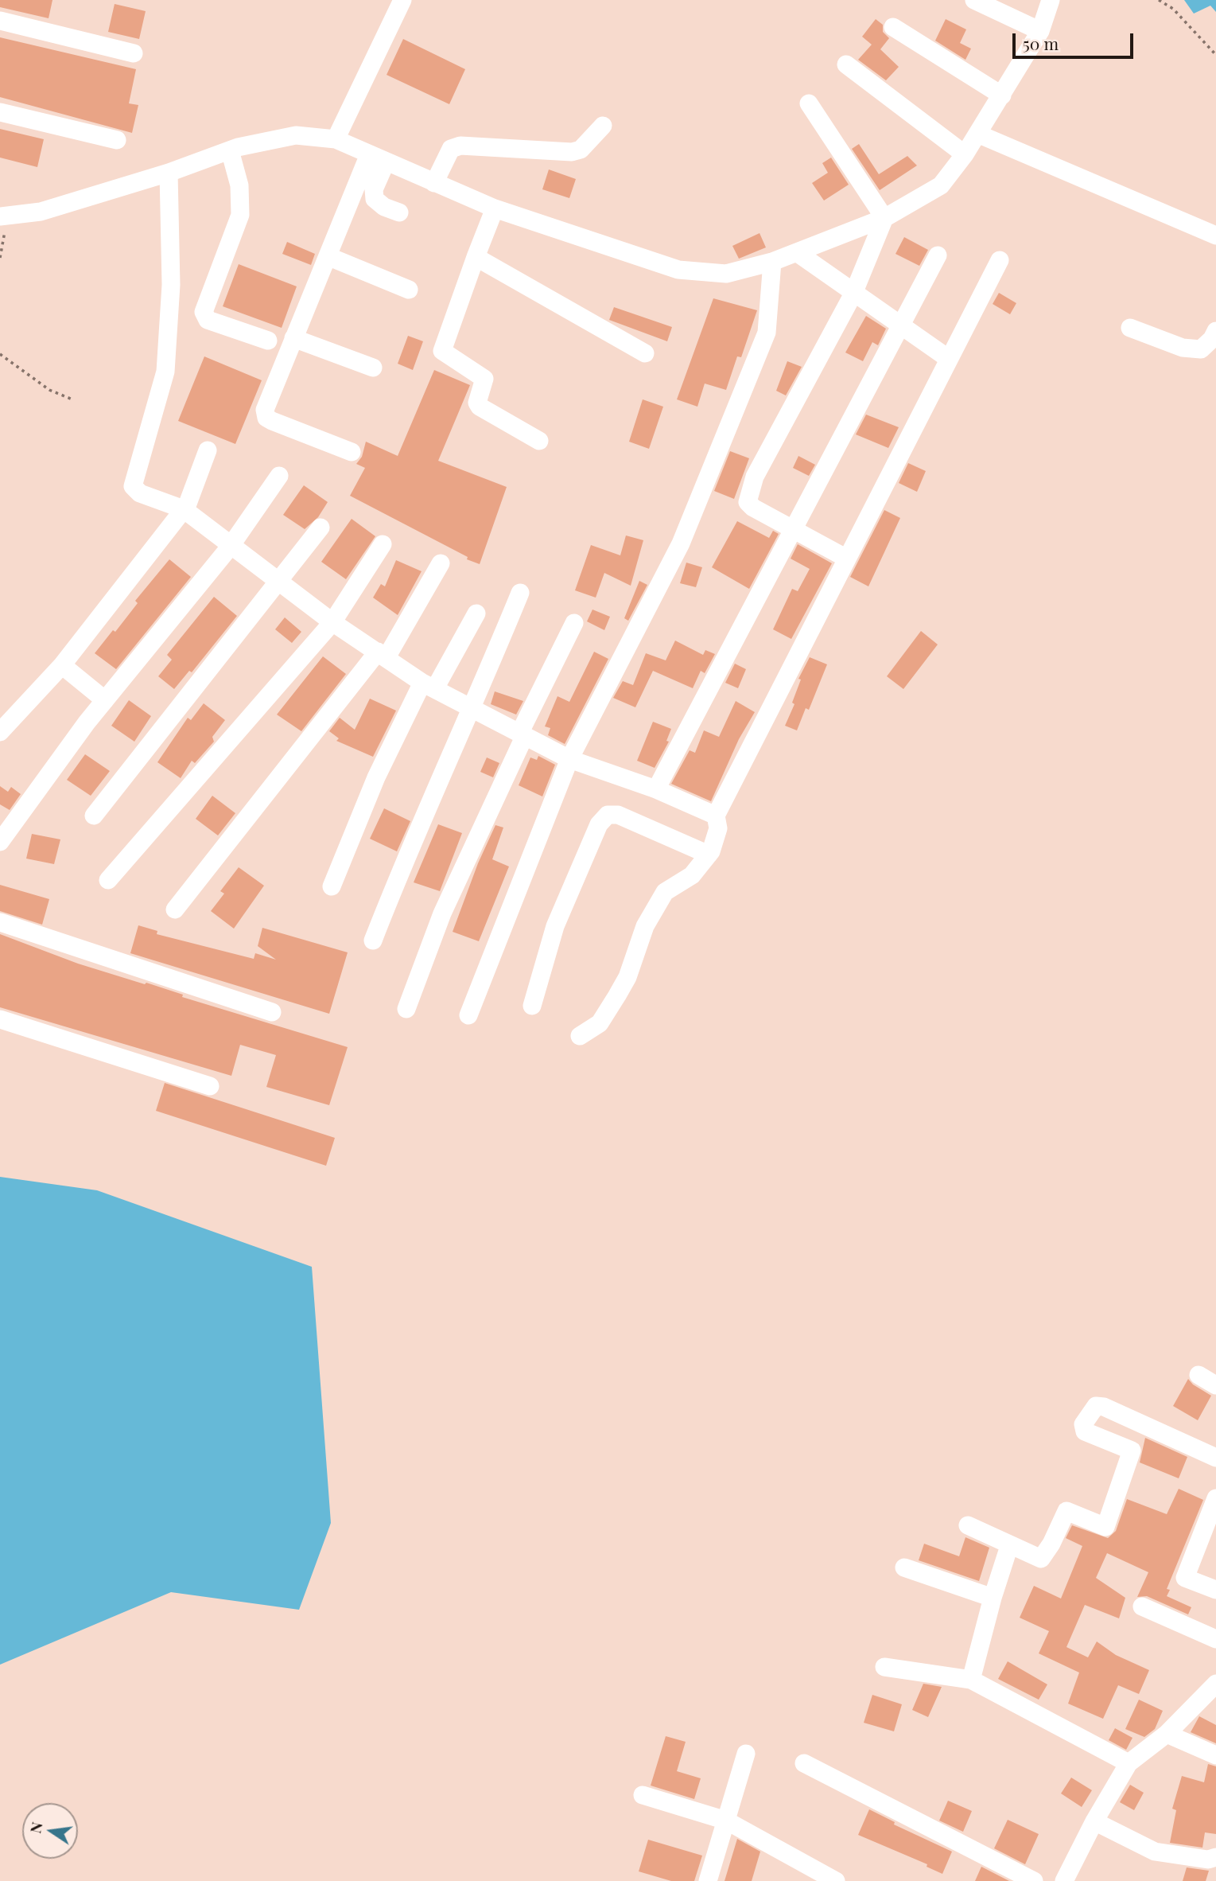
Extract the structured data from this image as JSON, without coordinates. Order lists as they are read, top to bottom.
{
  "scale_bar": "50 m",
  "north": "left"
}
